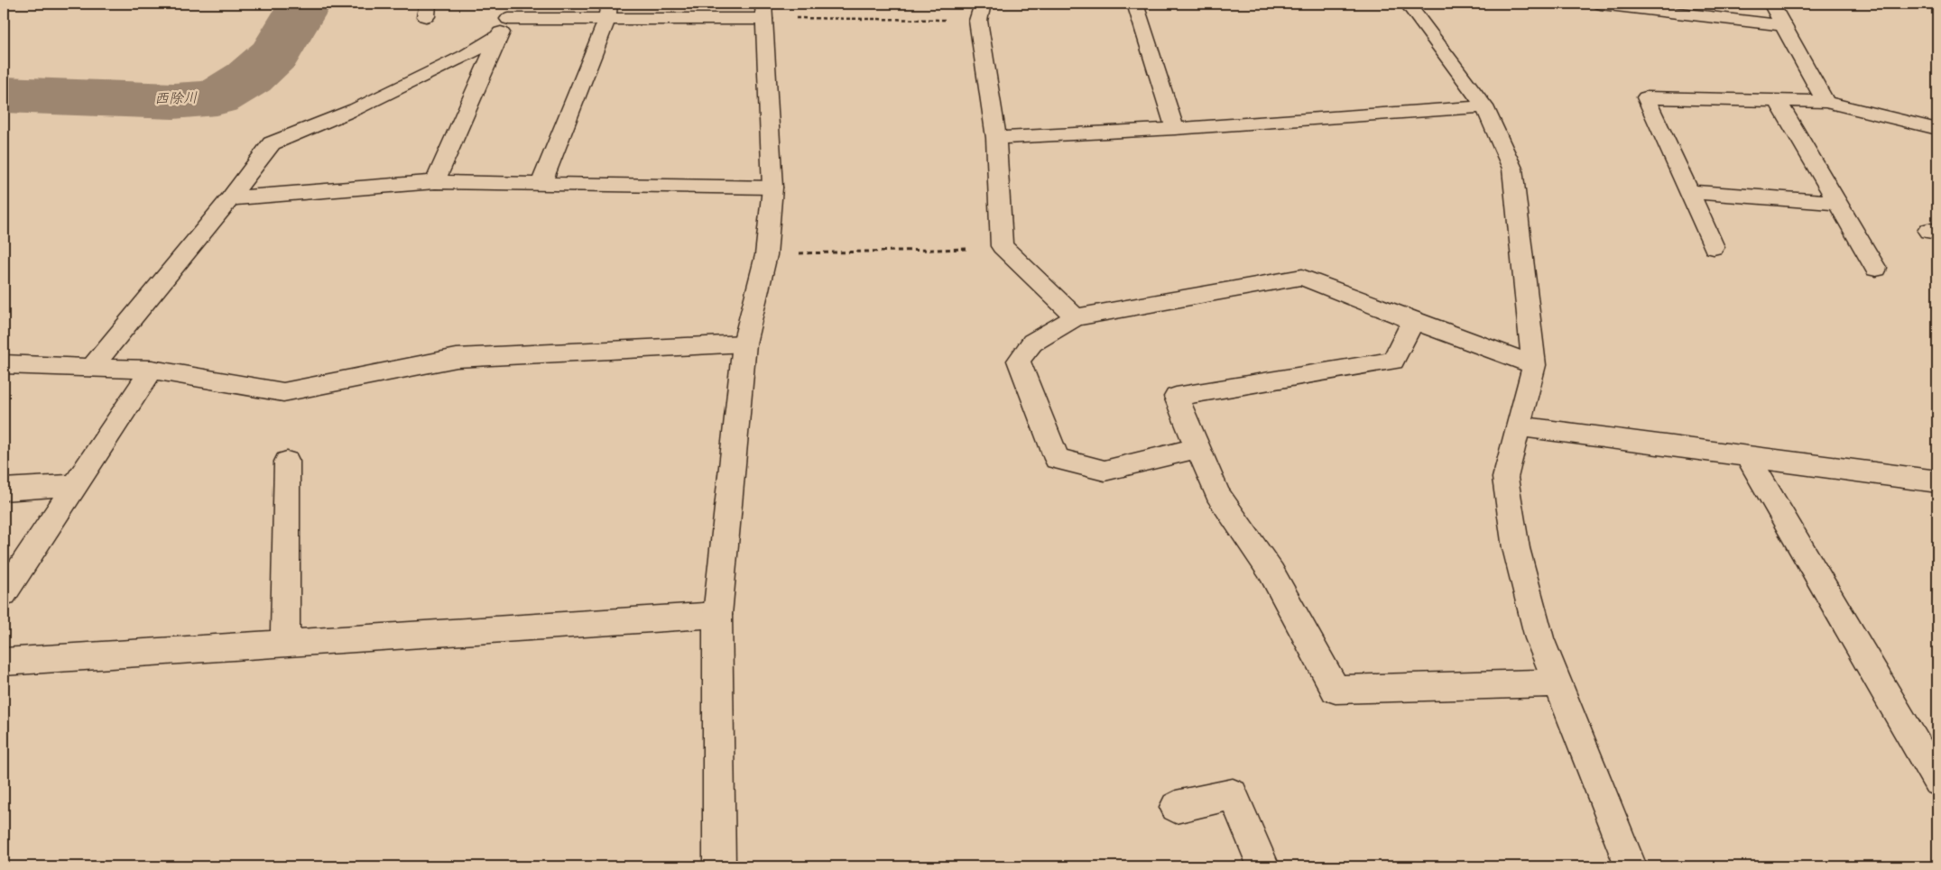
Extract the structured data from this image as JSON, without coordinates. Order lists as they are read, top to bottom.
{
  "water": ["西除川"]
}
